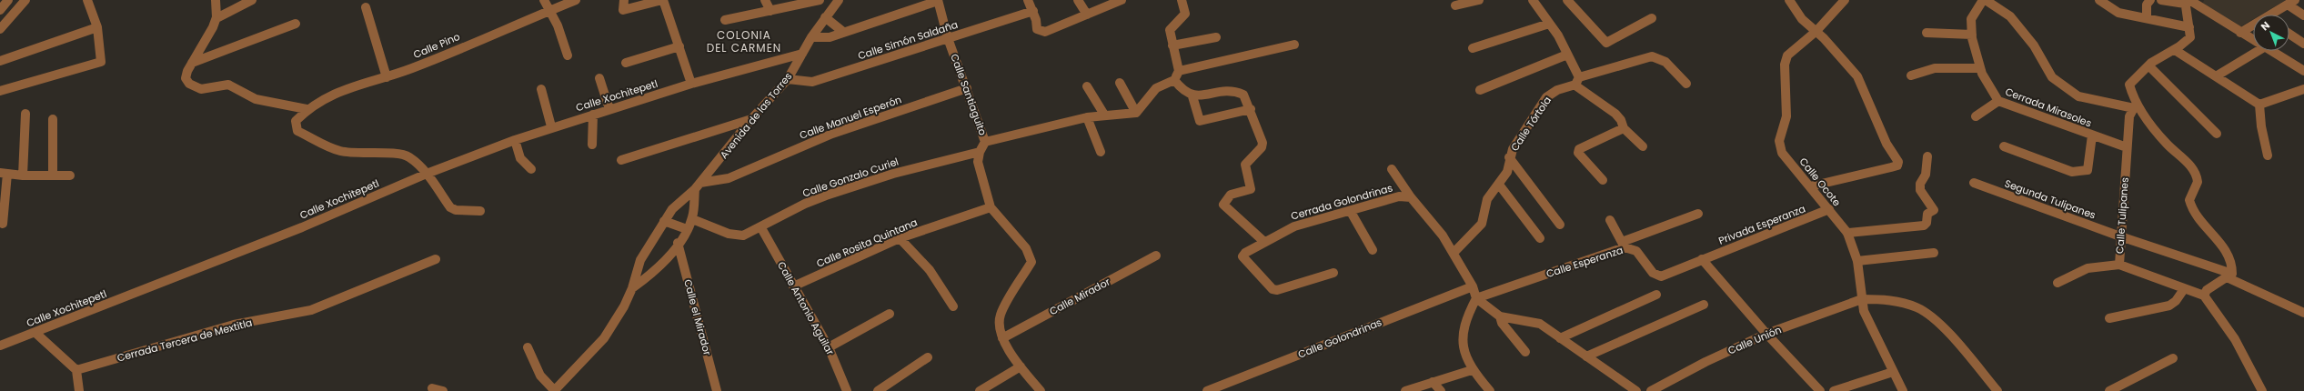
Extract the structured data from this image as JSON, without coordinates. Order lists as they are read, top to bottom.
{
  "streets": {
    "street": [
      "Calle Simón Saldaña",
      "Calle Pino",
      "Calle Santiaguito",
      "Calle Xochitepetl",
      "Cerrada Mirasoles",
      "Avenida de las Torres",
      "Calle Manuel Esperón",
      "Calle Tórtola",
      "Calle Gonzalo Curiel",
      "Calle Ocote",
      "Segunda Tulipanes",
      "Cerrada Golondrinas",
      "Calle Tulipanes",
      "Privada Esperanza",
      "Calle Rosita Quintana",
      "Calle Esperanza",
      "Calle Mirador",
      "Calle Antonio Aguilar",
      "Calle el Mirador",
      "Calle Golondrinas",
      "Cerrada Tercera de Mextitla",
      "Calle Unión"
    ]
  },
  "crossings": [
    ["Calle Simón Saldaña", "Calle Santiaguito"],
    ["Calle Simón Saldaña", "Avenida de las Torres"],
    ["Calle Santiaguito", "Calle Manuel Esperón"],
    ["Calle Santiaguito", "Calle Gonzalo Curiel"],
    ["Calle Santiaguito", "Calle Rosita Quintana"],
    ["Calle Santiaguito", "Calle Mirador"],
    ["Calle Xochitepetl", "Avenida de las Torres"],
    ["Cerrada Mirasoles", "Calle Tulipanes"],
    ["Avenida de las Torres", "Calle Manuel Esperón"],
    ["Avenida de las Torres", "Calle Gonzalo Curiel"],
    ["Avenida de las Torres", "Calle el Mirador"],
    ["Calle Gonzalo Curiel", "Calle Antonio Aguilar"],
    ["Calle Ocote", "Privada Esperanza"],
    ["Calle Ocote", "Calle Unión"],
    ["Segunda Tulipanes", "Calle Tulipanes"],
    ["Privada Esperanza", "Calle Esperanza"],
    ["Calle Rosita Quintana", "Calle Antonio Aguilar"]
  ],
  "districts": ["COLONIA DEL CARMEN"],
  "north": "top left"
}
